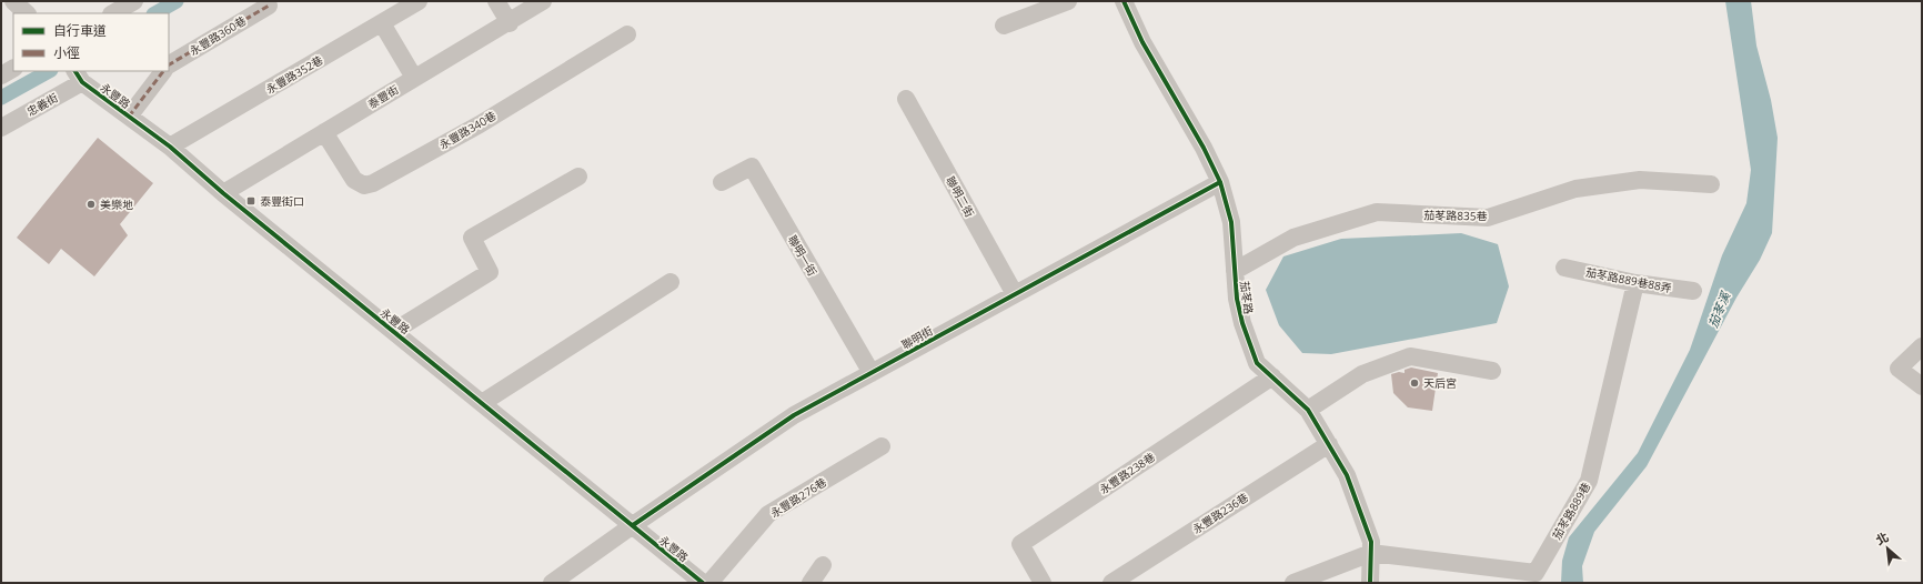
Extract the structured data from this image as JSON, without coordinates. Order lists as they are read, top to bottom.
{
  "streets": {
    "street": [
      "永豐路360巷",
      "永豐路352巷",
      "永豐路",
      "泰豐街",
      "忠義街",
      "永豐路340巷",
      "聯明二街",
      "茄苳路835巷",
      "聯明一街",
      "茄苳路889巷88弄",
      "茄苳路",
      "聯明街",
      "永豐路238巷",
      "永豐路276巷",
      "茄苳路889巷",
      "永豐路236巷"
    ]
  },
  "crossings": [
    ["永豐路352巷", "永豐路"],
    ["永豐路", "泰豐街"],
    ["永豐路", "忠義街"],
    ["永豐路", "聯明街"],
    ["泰豐街", "永豐路340巷"],
    ["聯明二街", "聯明街"],
    ["茄苳路835巷", "茄苳路"],
    ["聯明一街", "聯明街"],
    ["茄苳路889巷88弄", "茄苳路889巷"],
    ["茄苳路", "聯明街"],
    ["茄苳路", "永豐路238巷"],
    ["茄苳路", "茄苳路889巷"],
    ["茄苳路", "永豐路236巷"]
  ],
  "water": ["茄苳溪"],
  "places": {
    "transit": ["泰豐街口"],
    "other": ["美樂地", "天后宮"]
  },
  "legend": ["自行車道", "小徑"],
  "north": "top left"
}
